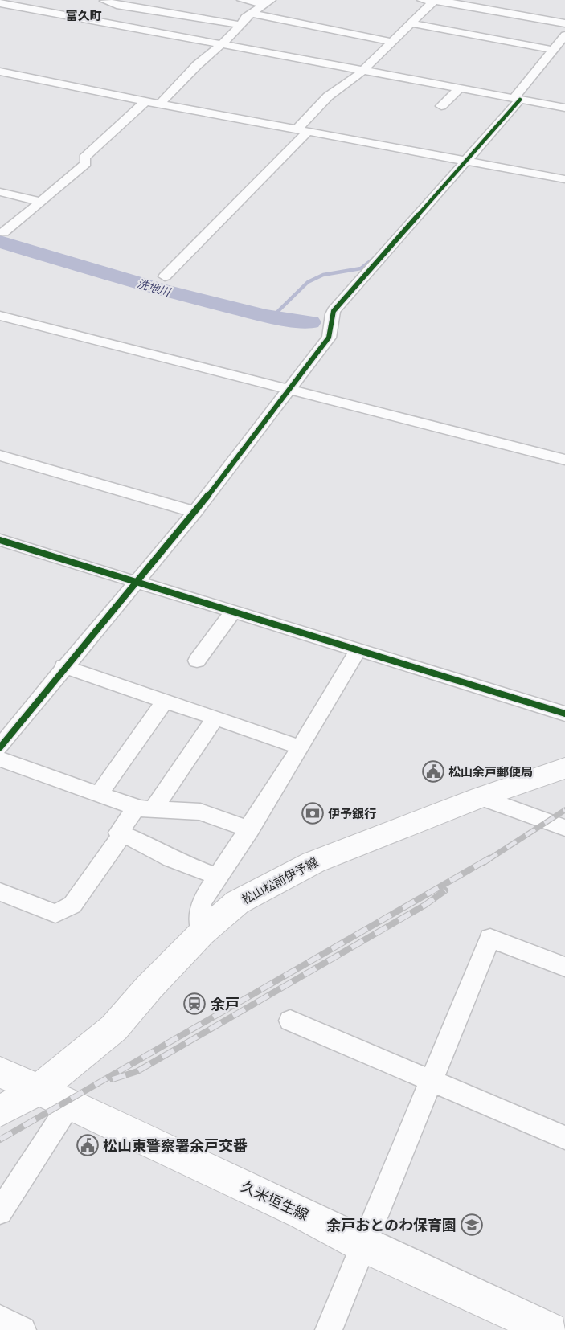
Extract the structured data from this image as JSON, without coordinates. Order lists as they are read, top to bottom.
{
  "streets": {
    "main road": ["松山松前伊予線", "久米垣生線"]
  },
  "crossings": [
    ["松山松前伊予線", "久米垣生線"]
  ],
  "districts": ["富久町"],
  "water": ["洗地川"],
  "places": {
    "public building": ["松山余戸郵便局", "松山東警察署余戸交番"],
    "bank": ["伊予銀行"],
    "station": ["余戸"],
    "school or university": ["余戸おとのわ保育園"]
  }
}
